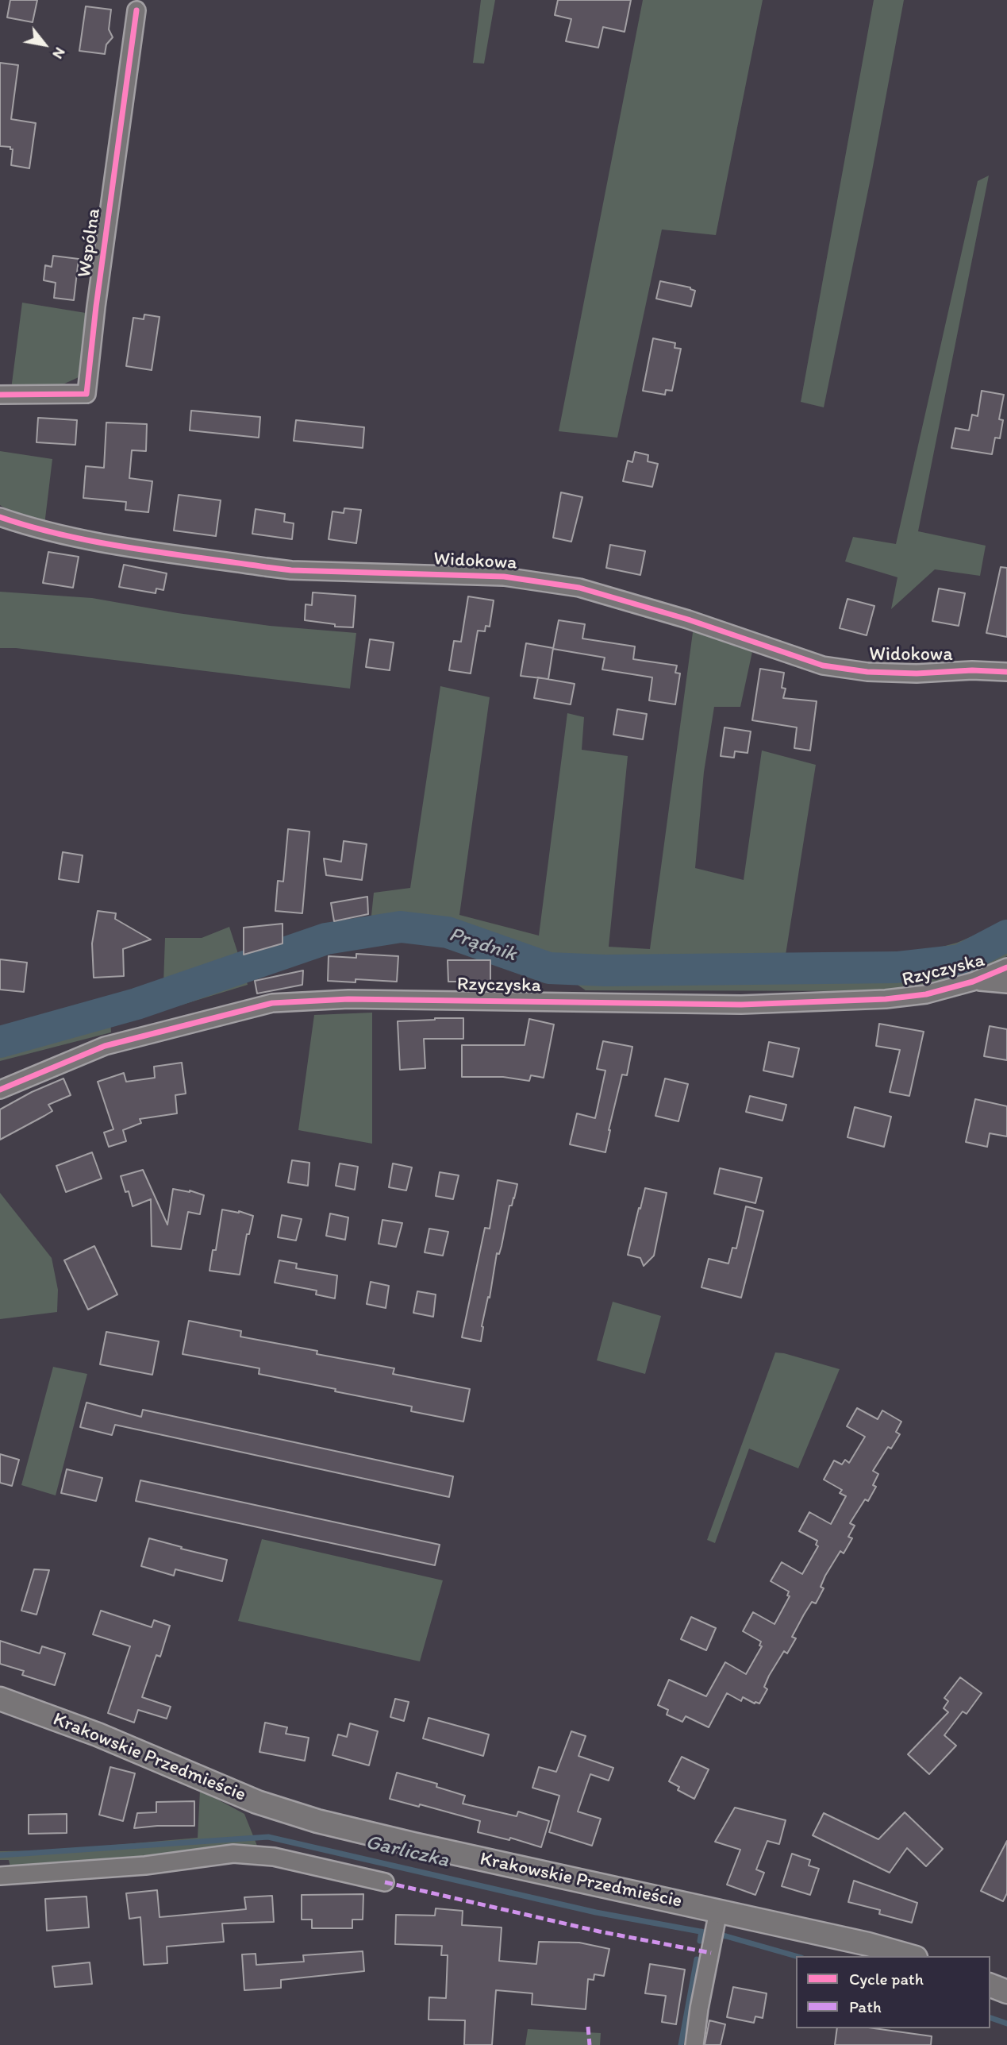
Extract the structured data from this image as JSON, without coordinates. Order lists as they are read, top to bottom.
{
  "streets": {
    "main road": ["Krakowskie Przedmieście"],
    "street": ["Wspólna", "Widokowa", "Rzyczyska"]
  },
  "water": ["Prądnik", "Garliczka"],
  "legend": ["Cycle path", "Path"],
  "north": "bottom right"
}
